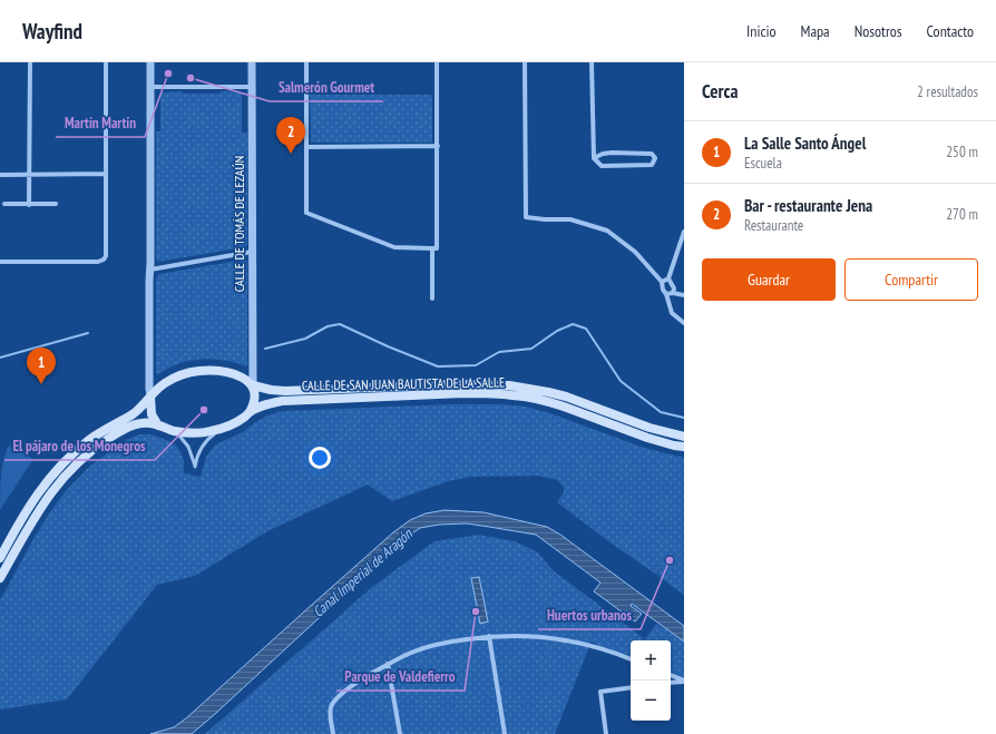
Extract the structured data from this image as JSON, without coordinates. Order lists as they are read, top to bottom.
{
  "streets": {
    "main road": ["CALLE DE SAN JUAN BAUTISTA DE LA SALLE"],
    "street": ["CALLE DE TOMÁS DE LEZAÚN"]
  },
  "crossings": [
    ["CALLE DE TOMÁS DE LEZAÚN", "CALLE DE SAN JUAN BAUTISTA DE LA SALLE"]
  ],
  "water": ["Canal Imperial de Aragón"],
  "places": [
    "Martín Martín",
    "Salmerón Gourmet",
    "El pájaro de los Monegros",
    "Huertos urbanos",
    "Parque de Valdefierro"
  ],
  "page": {
    "header": "Wayfind",
    "nav": [
      "Inicio",
      "Mapa",
      "Nosotros",
      "Contacto"
    ],
    "heading": ["Cerca", "2 resultados"],
    "pins": ["2", "1"],
    "list": [
      {
        "mark": "1",
        "name": "La Salle Santo Ángel",
        "note": "Escuela",
        "value": "250 m"
      },
      {
        "mark": "2",
        "name": "Bar - restaurante Jena",
        "note": "Restaurante",
        "value": "270 m"
      }
    ],
    "buttons": ["Guardar", "Compartir"],
    "map_buttons": ["+", "−"]
  }
}
